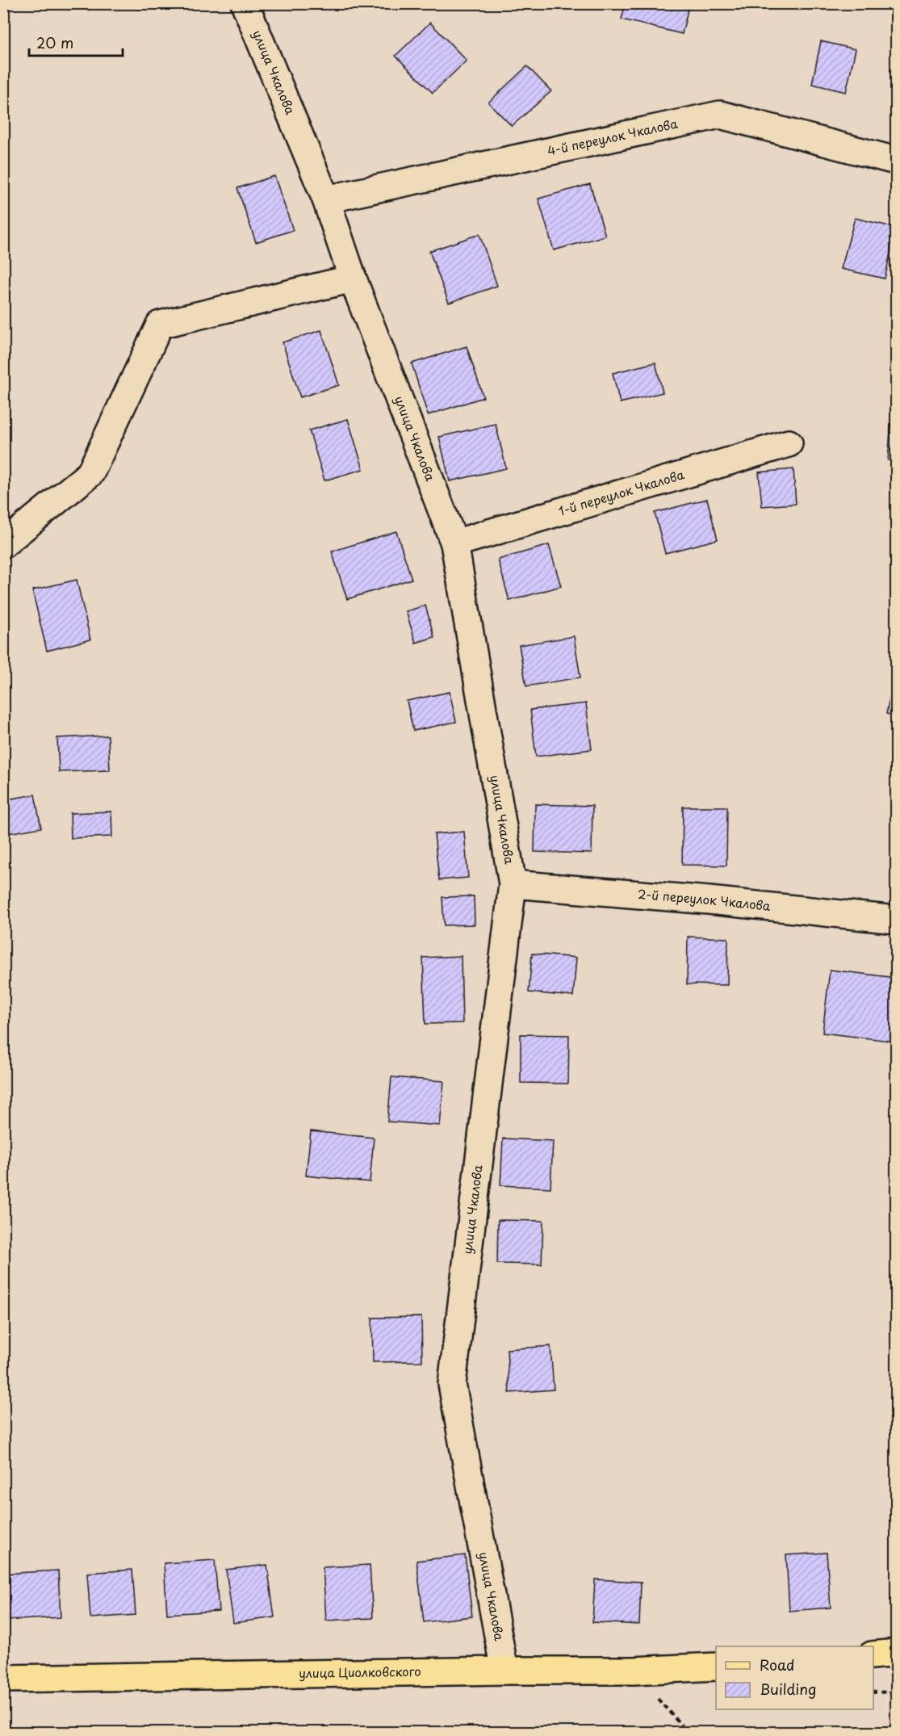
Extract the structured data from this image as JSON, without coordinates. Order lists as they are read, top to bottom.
{
  "streets": {
    "main road": ["улица Циолковского"],
    "street": [
      "улица Чкалова",
      "4-й переулок Чкалова",
      "1-й переулок Чкалова",
      "2-й переулок Чкалова"
    ]
  },
  "crossings": [
    ["улица Чкалова", "4-й переулок Чкалова"],
    ["улица Чкалова", "1-й переулок Чкалова"],
    ["улица Чкалова", "2-й переулок Чкалова"],
    ["улица Чкалова", "улица Циолковского"]
  ],
  "legend": ["Road", "Building"],
  "scale_bar": "20 m"
}
